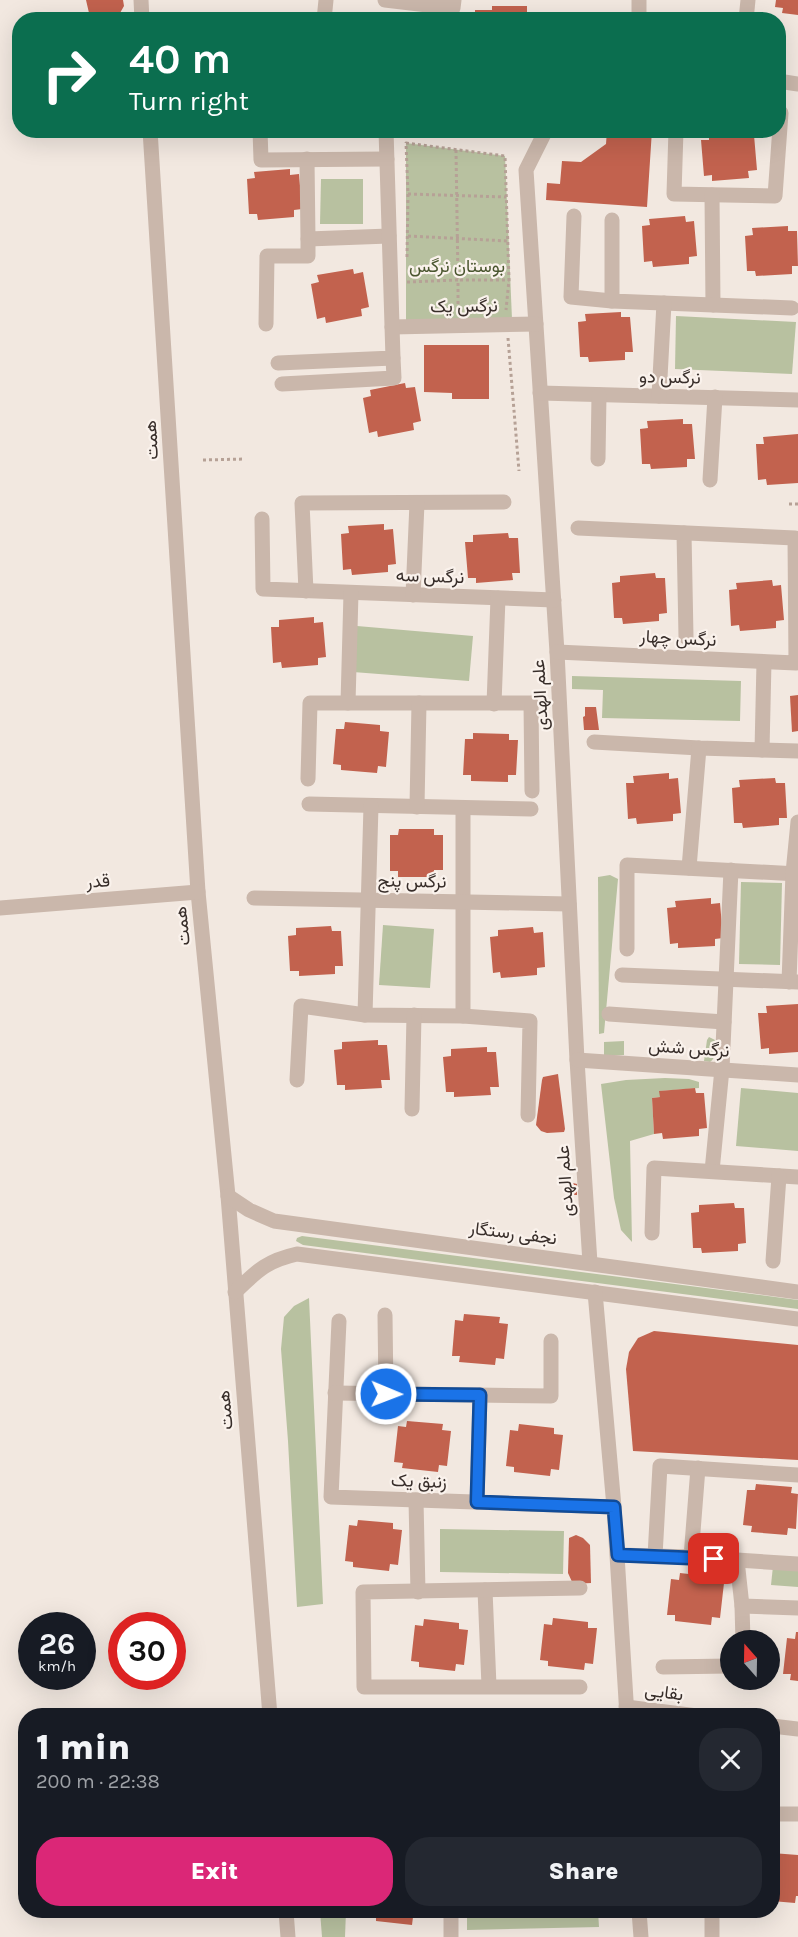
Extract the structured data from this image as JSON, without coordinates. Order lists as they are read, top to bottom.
{
  "streets": {
    "street": [
      "نرگس یک",
      "نرگس دو",
      "همت",
      "نرگس سه",
      "نرگس چهار",
      "علم الهدی",
      "قدر",
      "نرگس پنج",
      "نرگس شش",
      "نجفی رستگار",
      "زنبق یک"
    ]
  },
  "crossings": [
    ["نرگس یک", "علم الهدی"],
    ["نرگس دو", "علم الهدی"],
    ["همت", "قدر"],
    ["همت", "نجفی رستگار"],
    ["نرگس سه", "علم الهدی"],
    ["نرگس چهار", "علم الهدی"],
    ["علم الهدی", "نرگس پنج"],
    ["علم الهدی", "نرگس شش"],
    ["علم الهدی", "نجفی رستگار"]
  ],
  "parks": ["بوستان نرگس"],
  "north": "top",
  "page": {
    "turn": ["40 m", "Turn right"],
    "speed": "26 km/h",
    "limit": "30",
    "heading": ["1 min", "200 m · 22:38"],
    "buttons": ["Exit", "Share"]
  }
}
